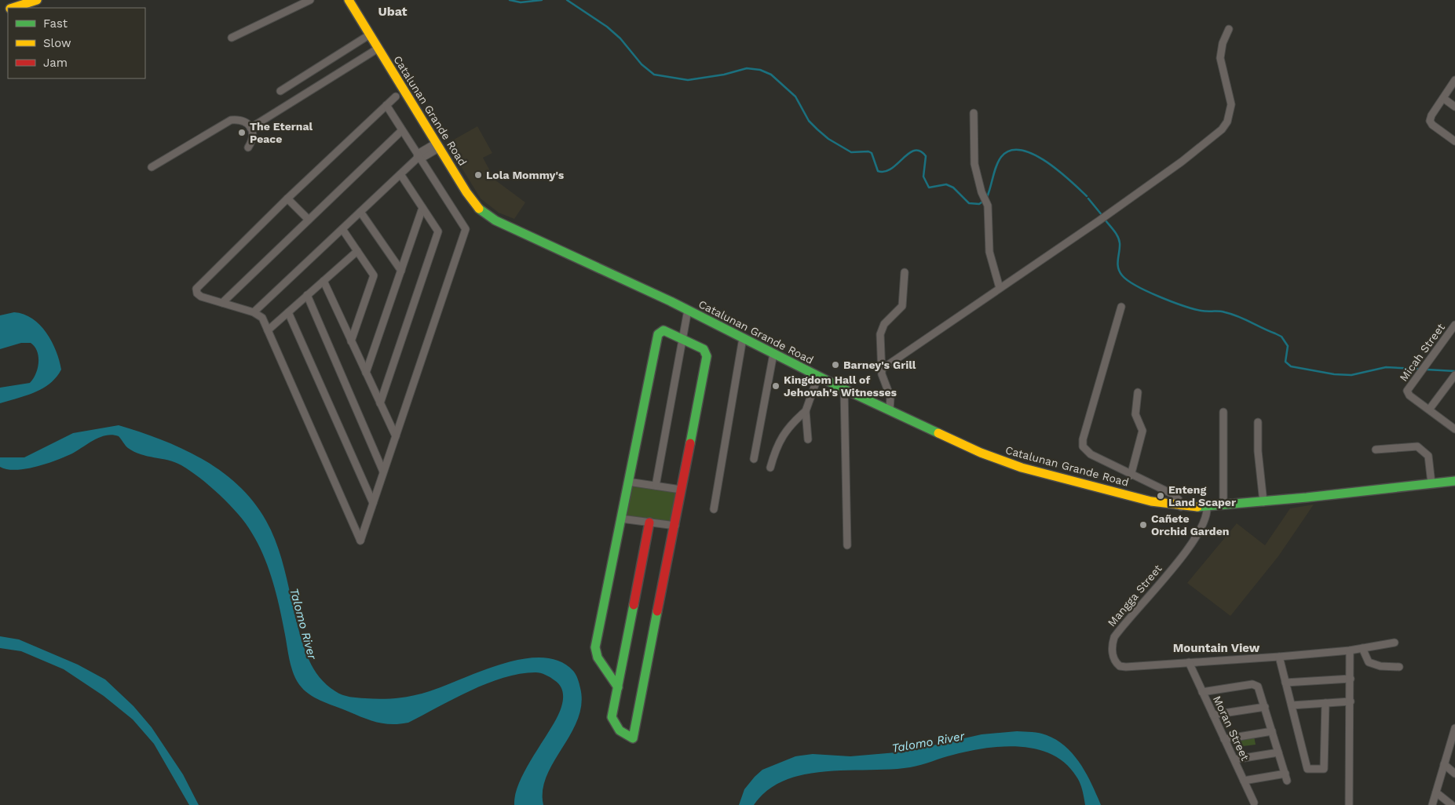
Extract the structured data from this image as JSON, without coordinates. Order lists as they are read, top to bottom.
{
  "streets": {
    "main road": ["Catalunan Grande Road"],
    "street": ["Micah Street", "Mangga Street", "Moran Street"]
  },
  "crossings": [
    ["Catalunan Grande Road", "Mangga Street"],
    ["Mangga Street", "Moran Street"]
  ],
  "districts": ["Ubat", "Mountain View"],
  "water": ["Talomo River"],
  "places": [
    "The Eternal Peace",
    "Lola Mommy's",
    "Barney's Grill",
    "Kingdom Hall of Jehovah's Witnesses",
    "Enteng Land Scaper",
    "Cañete Orchid Garden"
  ],
  "legend": ["Fast", "Slow", "Jam"]
}
